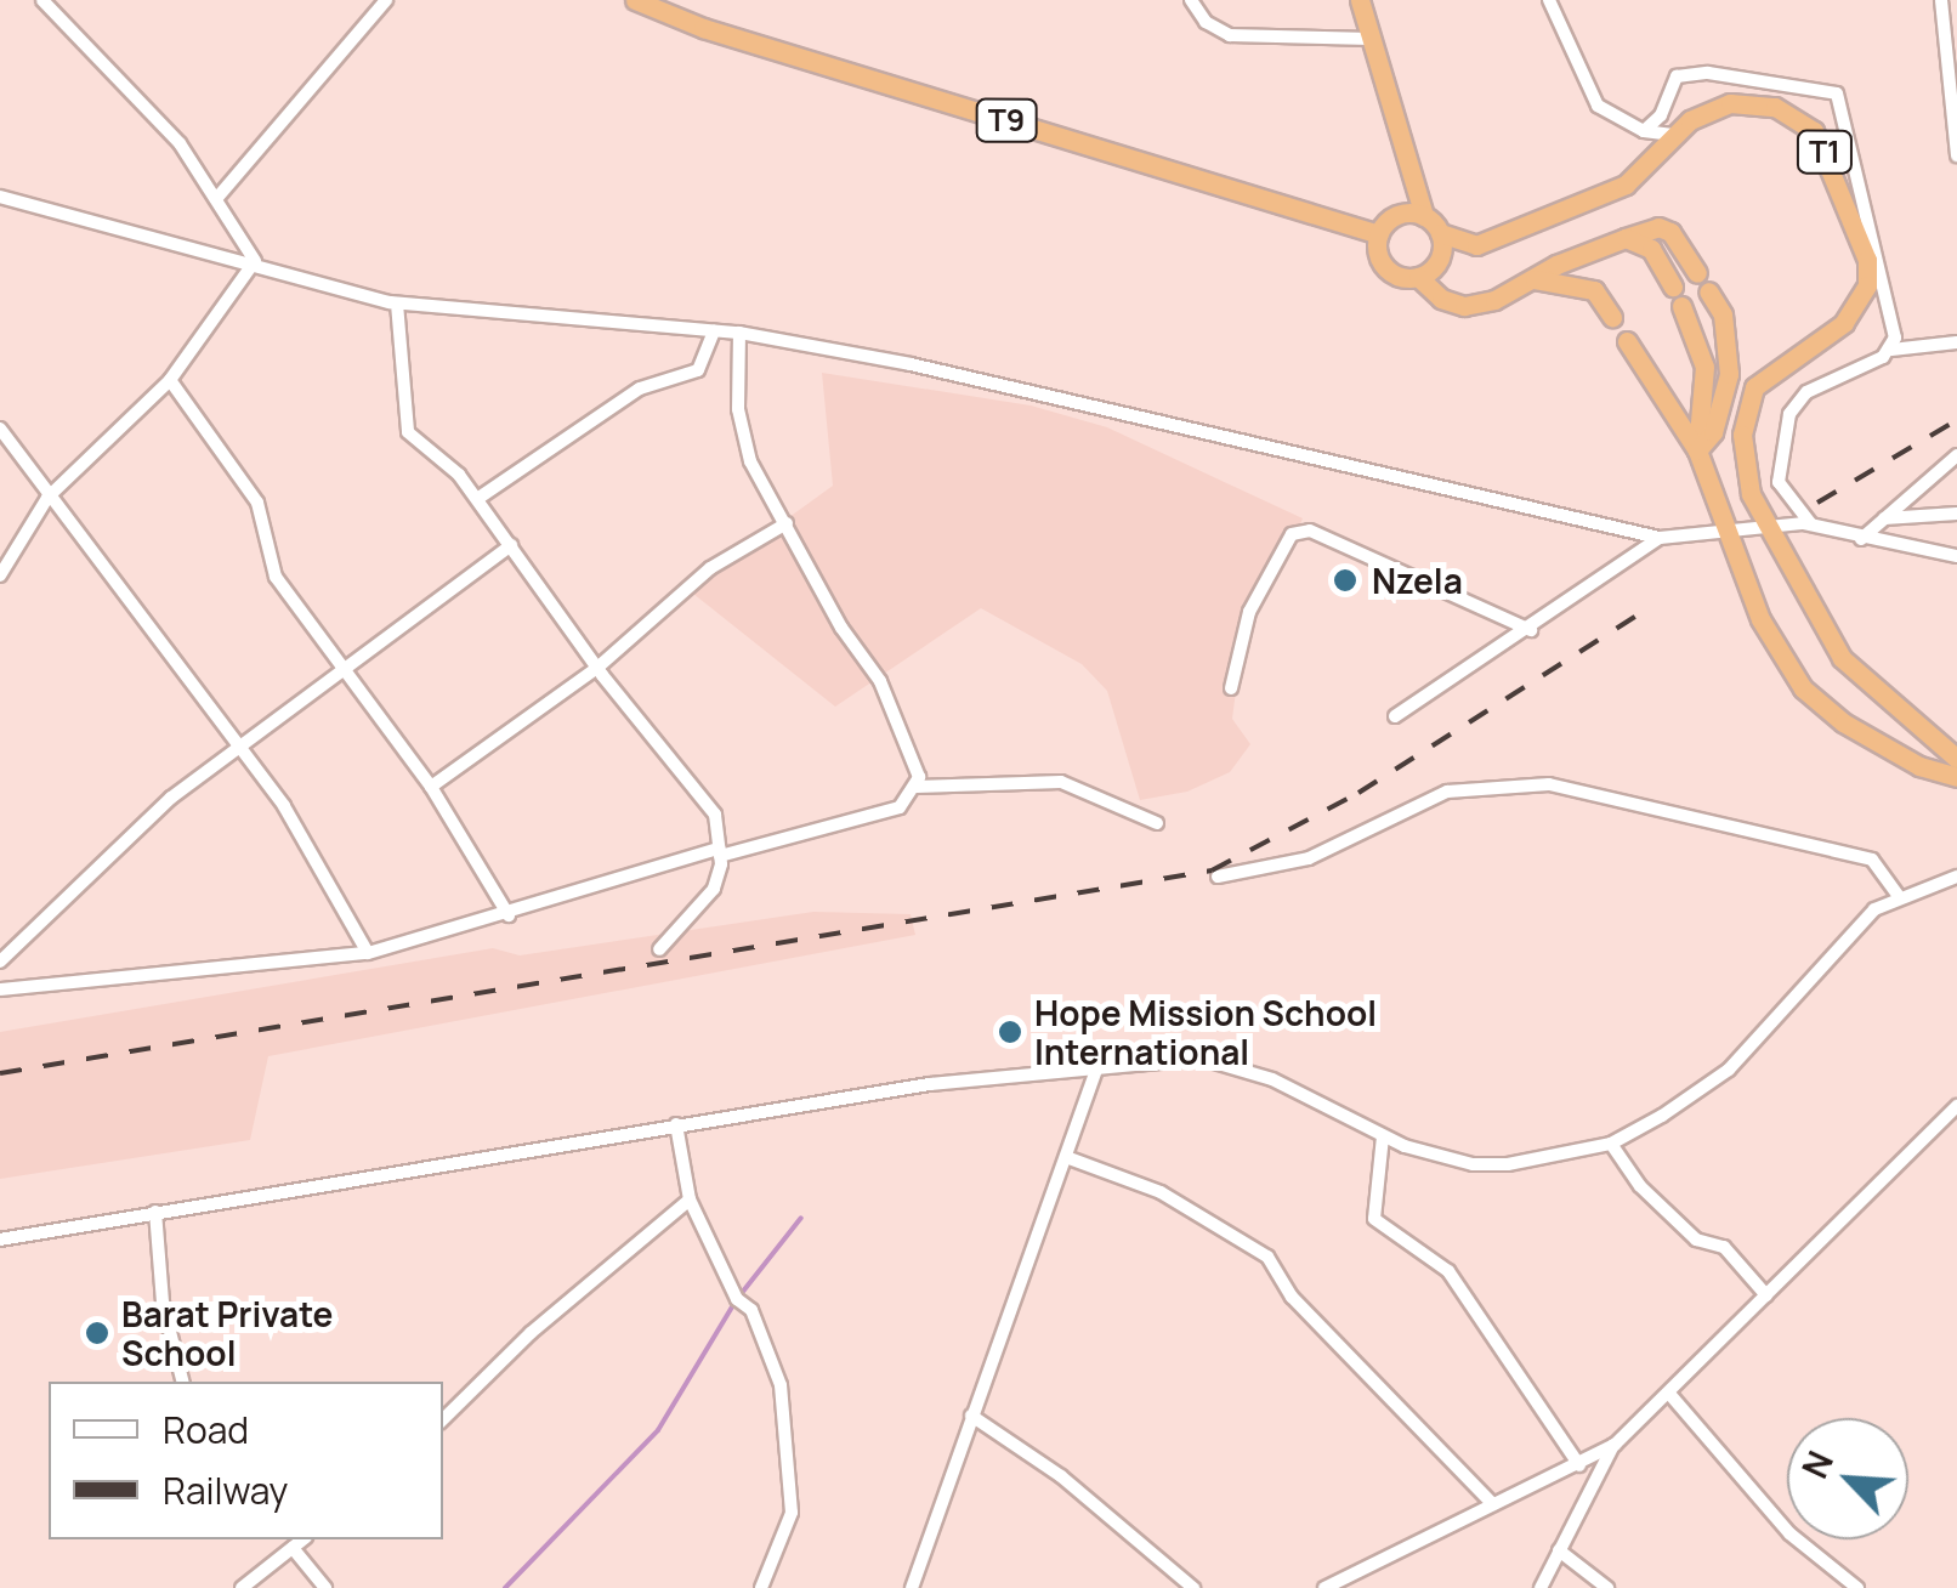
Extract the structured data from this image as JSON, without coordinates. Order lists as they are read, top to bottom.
{
  "streets": {
    "highway": ["T9", "T1"]
  },
  "crossings": [
    ["T9", "T1"]
  ],
  "places": ["Nzela", "Hope Mission School International", "Barat Private School"],
  "legend": ["Road", "Railway"],
  "north": "top left"
}
